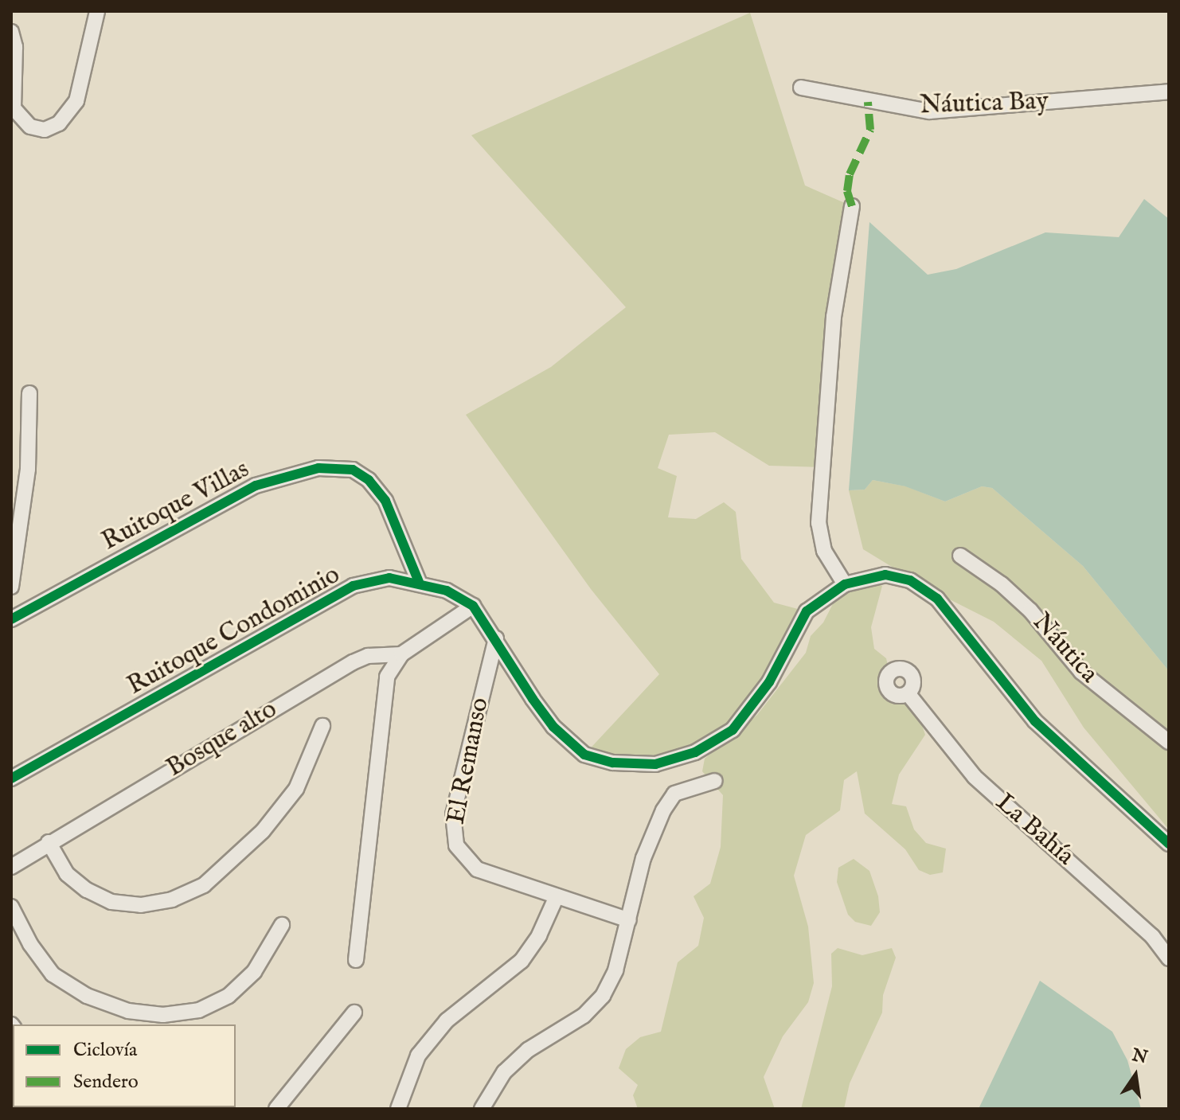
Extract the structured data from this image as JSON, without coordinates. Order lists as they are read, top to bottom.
{
  "streets": {
    "street": [
      "Náutica Bay",
      "Ruitoque Villas",
      "Ruitoque Condominio",
      "Náutica",
      "Bosque alto",
      "El Remanso",
      "La Bahía"
    ]
  },
  "crossings": [
    ["Ruitoque Villas", "Ruitoque Condominio"],
    ["Ruitoque Condominio", "Bosque alto"]
  ],
  "legend": ["Ciclovía", "Sendero"],
  "north": "top"
}
